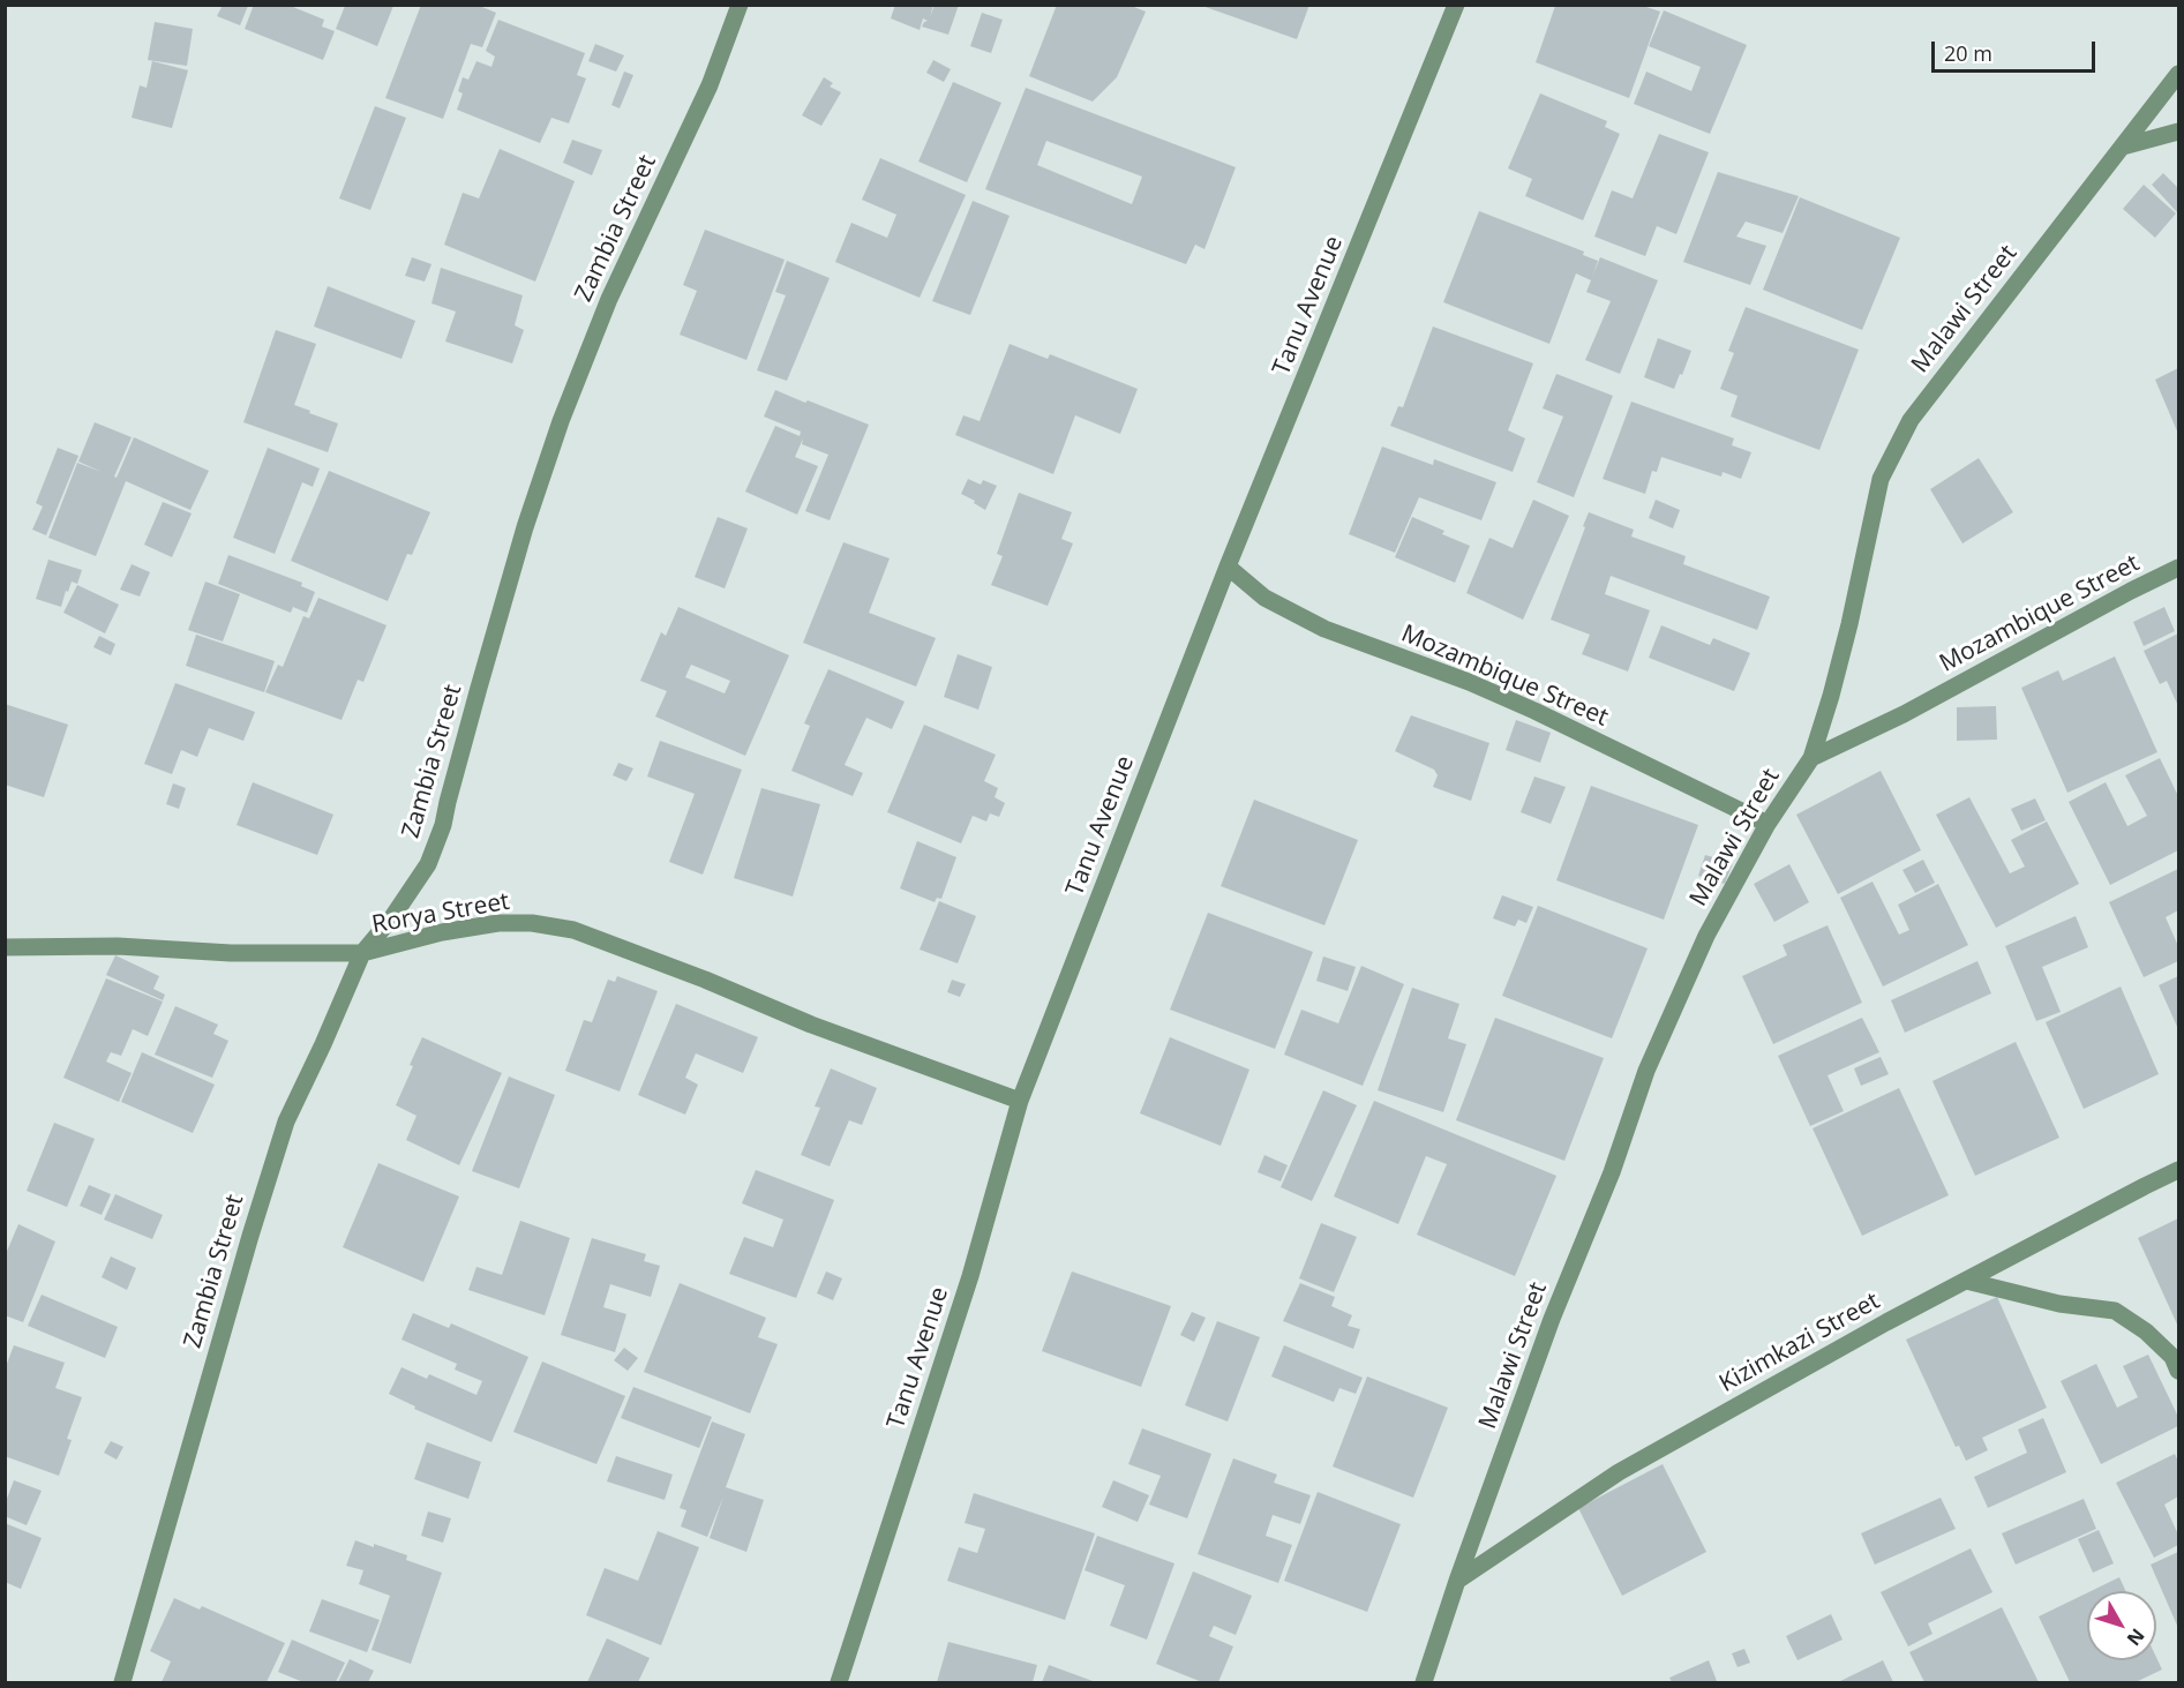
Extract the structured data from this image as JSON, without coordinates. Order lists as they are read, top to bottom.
{
  "streets": {
    "street": [
      "Zambia Street",
      "Tanu Avenue",
      "Malawi Street",
      "Mozambique Street",
      "Rorya Street",
      "Kizimkazi Street"
    ]
  },
  "crossings": [
    ["Zambia Street", "Rorya Street"],
    ["Tanu Avenue", "Mozambique Street"],
    ["Tanu Avenue", "Rorya Street"],
    ["Malawi Street", "Mozambique Street"],
    ["Malawi Street", "Kizimkazi Street"]
  ],
  "scale_bar": "20 m",
  "north": "bottom right"
}
